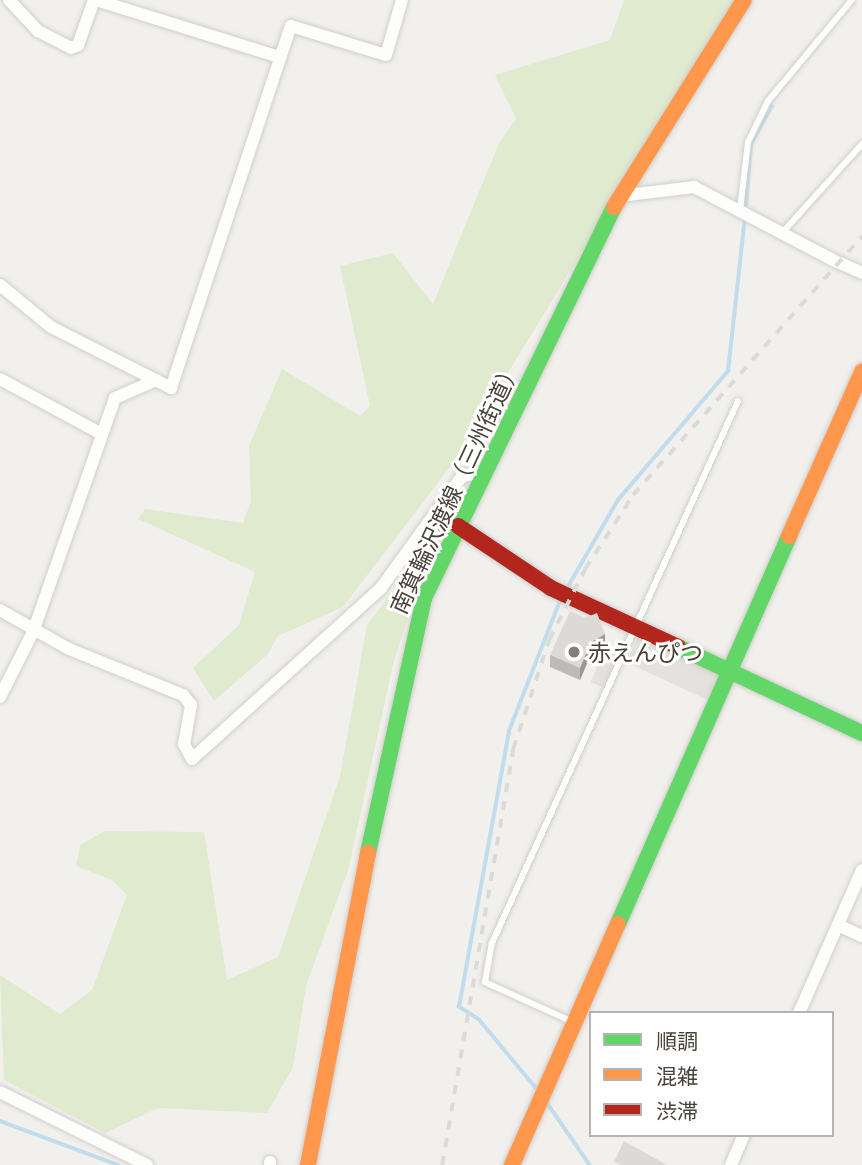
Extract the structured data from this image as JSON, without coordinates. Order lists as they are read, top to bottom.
{
  "streets": {
    "street": ["南箕輪沢渡線（三州街道）"]
  },
  "places": ["赤えんぴつ"],
  "legend": ["順調", "混雑", "渋滞"]
}
